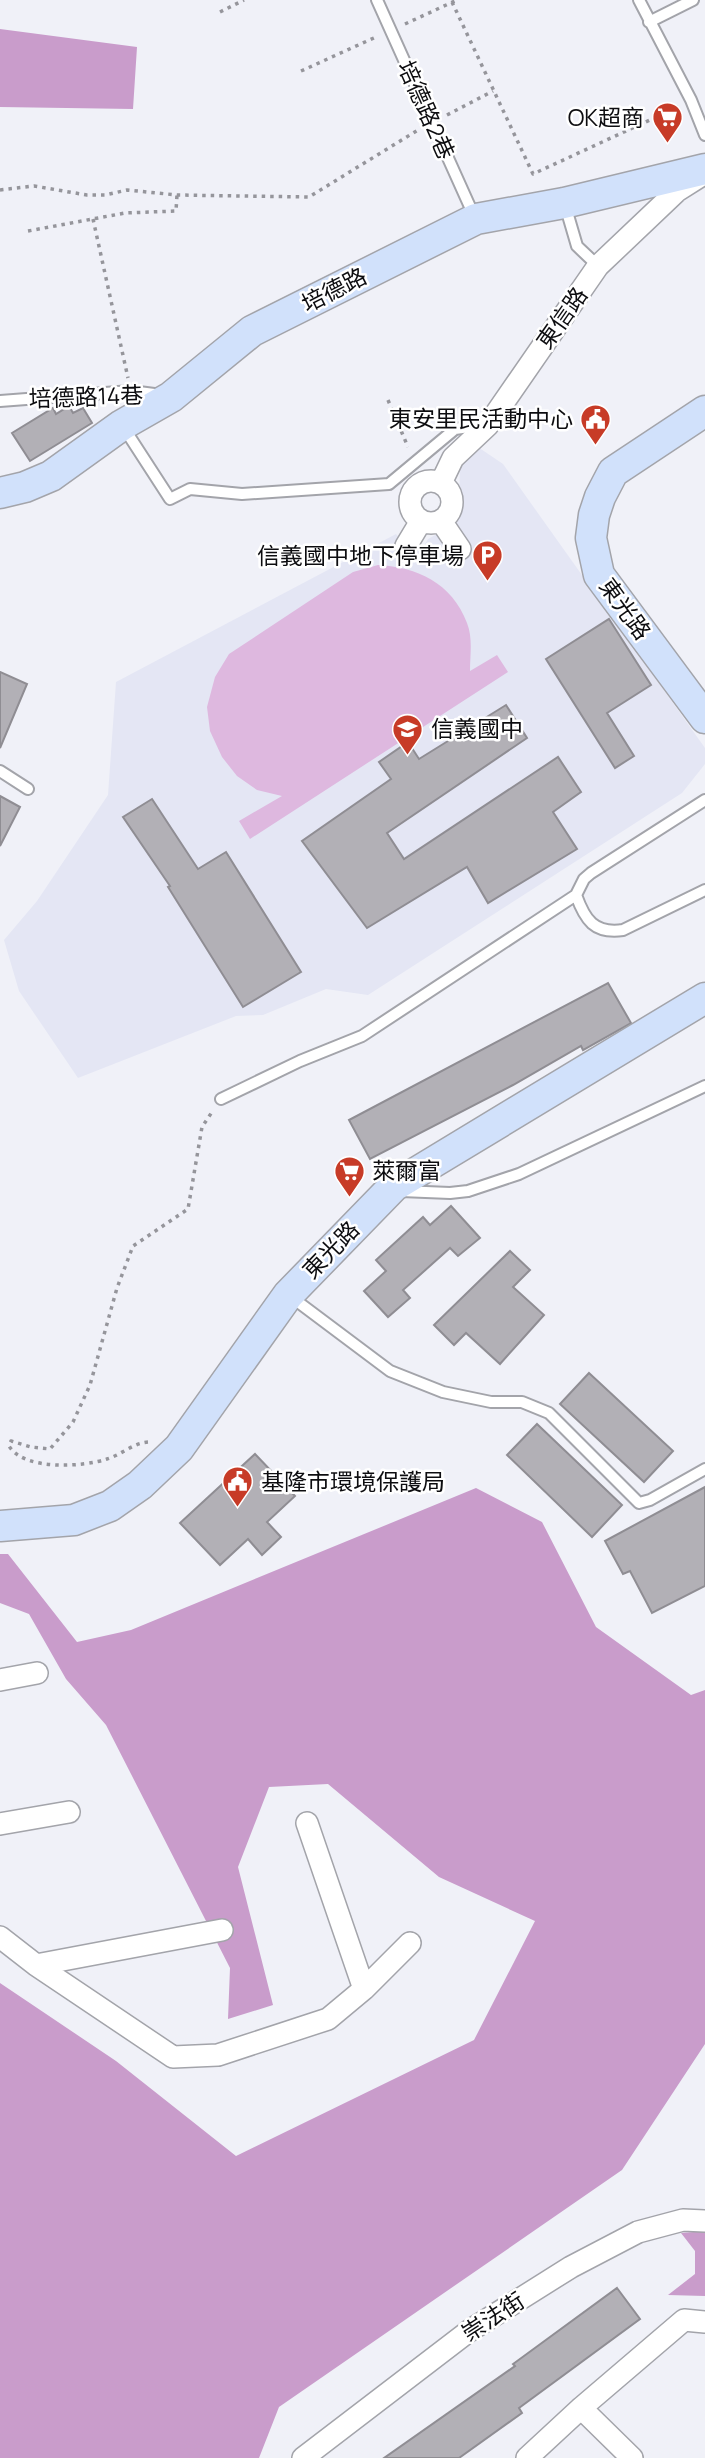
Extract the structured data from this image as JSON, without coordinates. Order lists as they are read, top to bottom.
{
  "streets": {
    "street": [
      "培德路",
      "東信路",
      "東光路",
      "崇法街"
    ],
    "lane": ["培德路2巷", "培德路14巷"]
  },
  "crossings": [
    ["培德路2巷", "培德路"],
    ["培德路", "東信路"],
    ["培德路", "培德路14巷"]
  ],
  "places": {
    "supermarket": ["OK超商", "萊爾富"],
    "public building": ["東安里民活動中心", "基隆市環境保護局"],
    "parking": ["信義國中地下停車場"],
    "school or university": ["信義國中"]
  }
}
